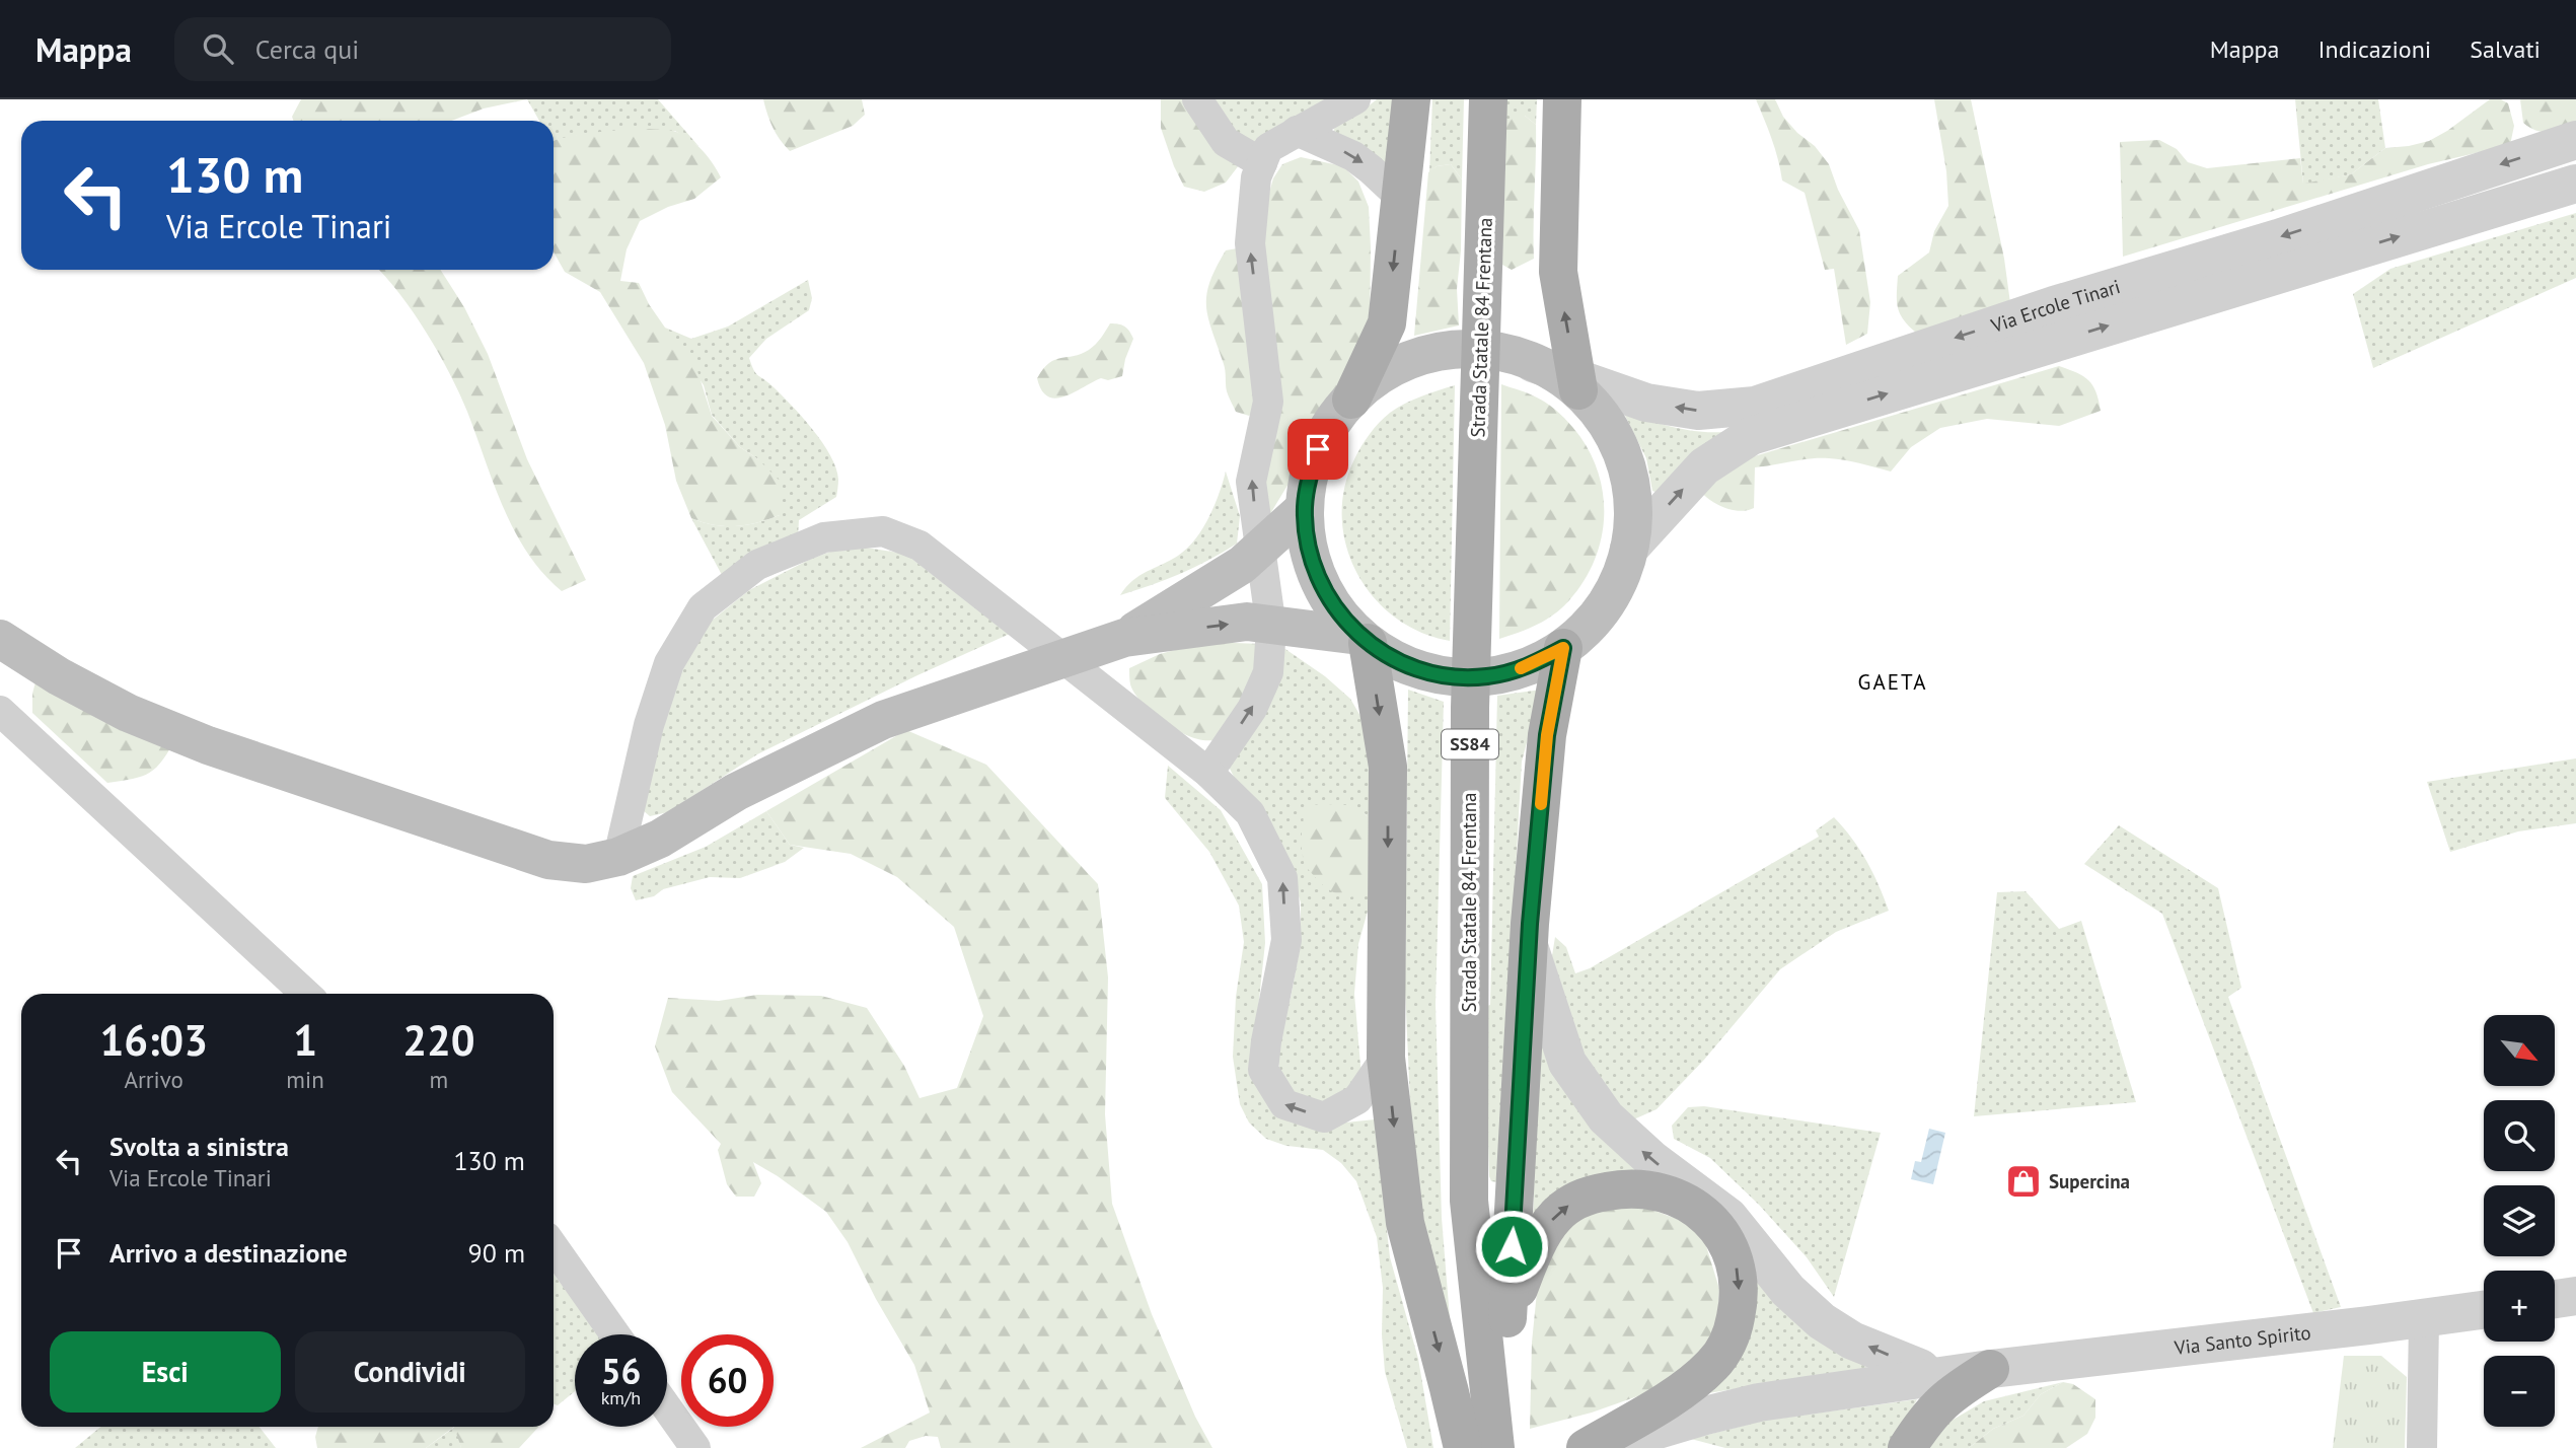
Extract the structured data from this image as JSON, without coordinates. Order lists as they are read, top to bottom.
{
  "streets": {
    "main road": ["Via Ercole Tinari", "Strada Statale 84 Frentana", "SS84"],
    "street": ["Via Santo Spirito"]
  },
  "districts": ["GAETA"],
  "places": {
    "shop": ["Supercina"]
  },
  "north": "bottom right",
  "page": {
    "header": "Mappa",
    "search": "Cerca qui",
    "nav": ["Mappa", "Indicazioni", "Salvati"],
    "turn": ["130 m", "Via Ercole Tinari"],
    "eta": [
      "16:03",
      "Arrivo",
      "1",
      "min",
      "220",
      "m"
    ],
    "map_buttons": ["+", "−"],
    "list": [
      {
        "name": "Svolta a sinistra",
        "note": "Via Ercole Tinari",
        "value": "130 m"
      },
      {
        "name": "Arrivo a destinazione",
        "value": "90 m"
      }
    ],
    "buttons": ["Esci", "Condividi"],
    "speed": "56 km/h",
    "limit": "60"
  }
}
